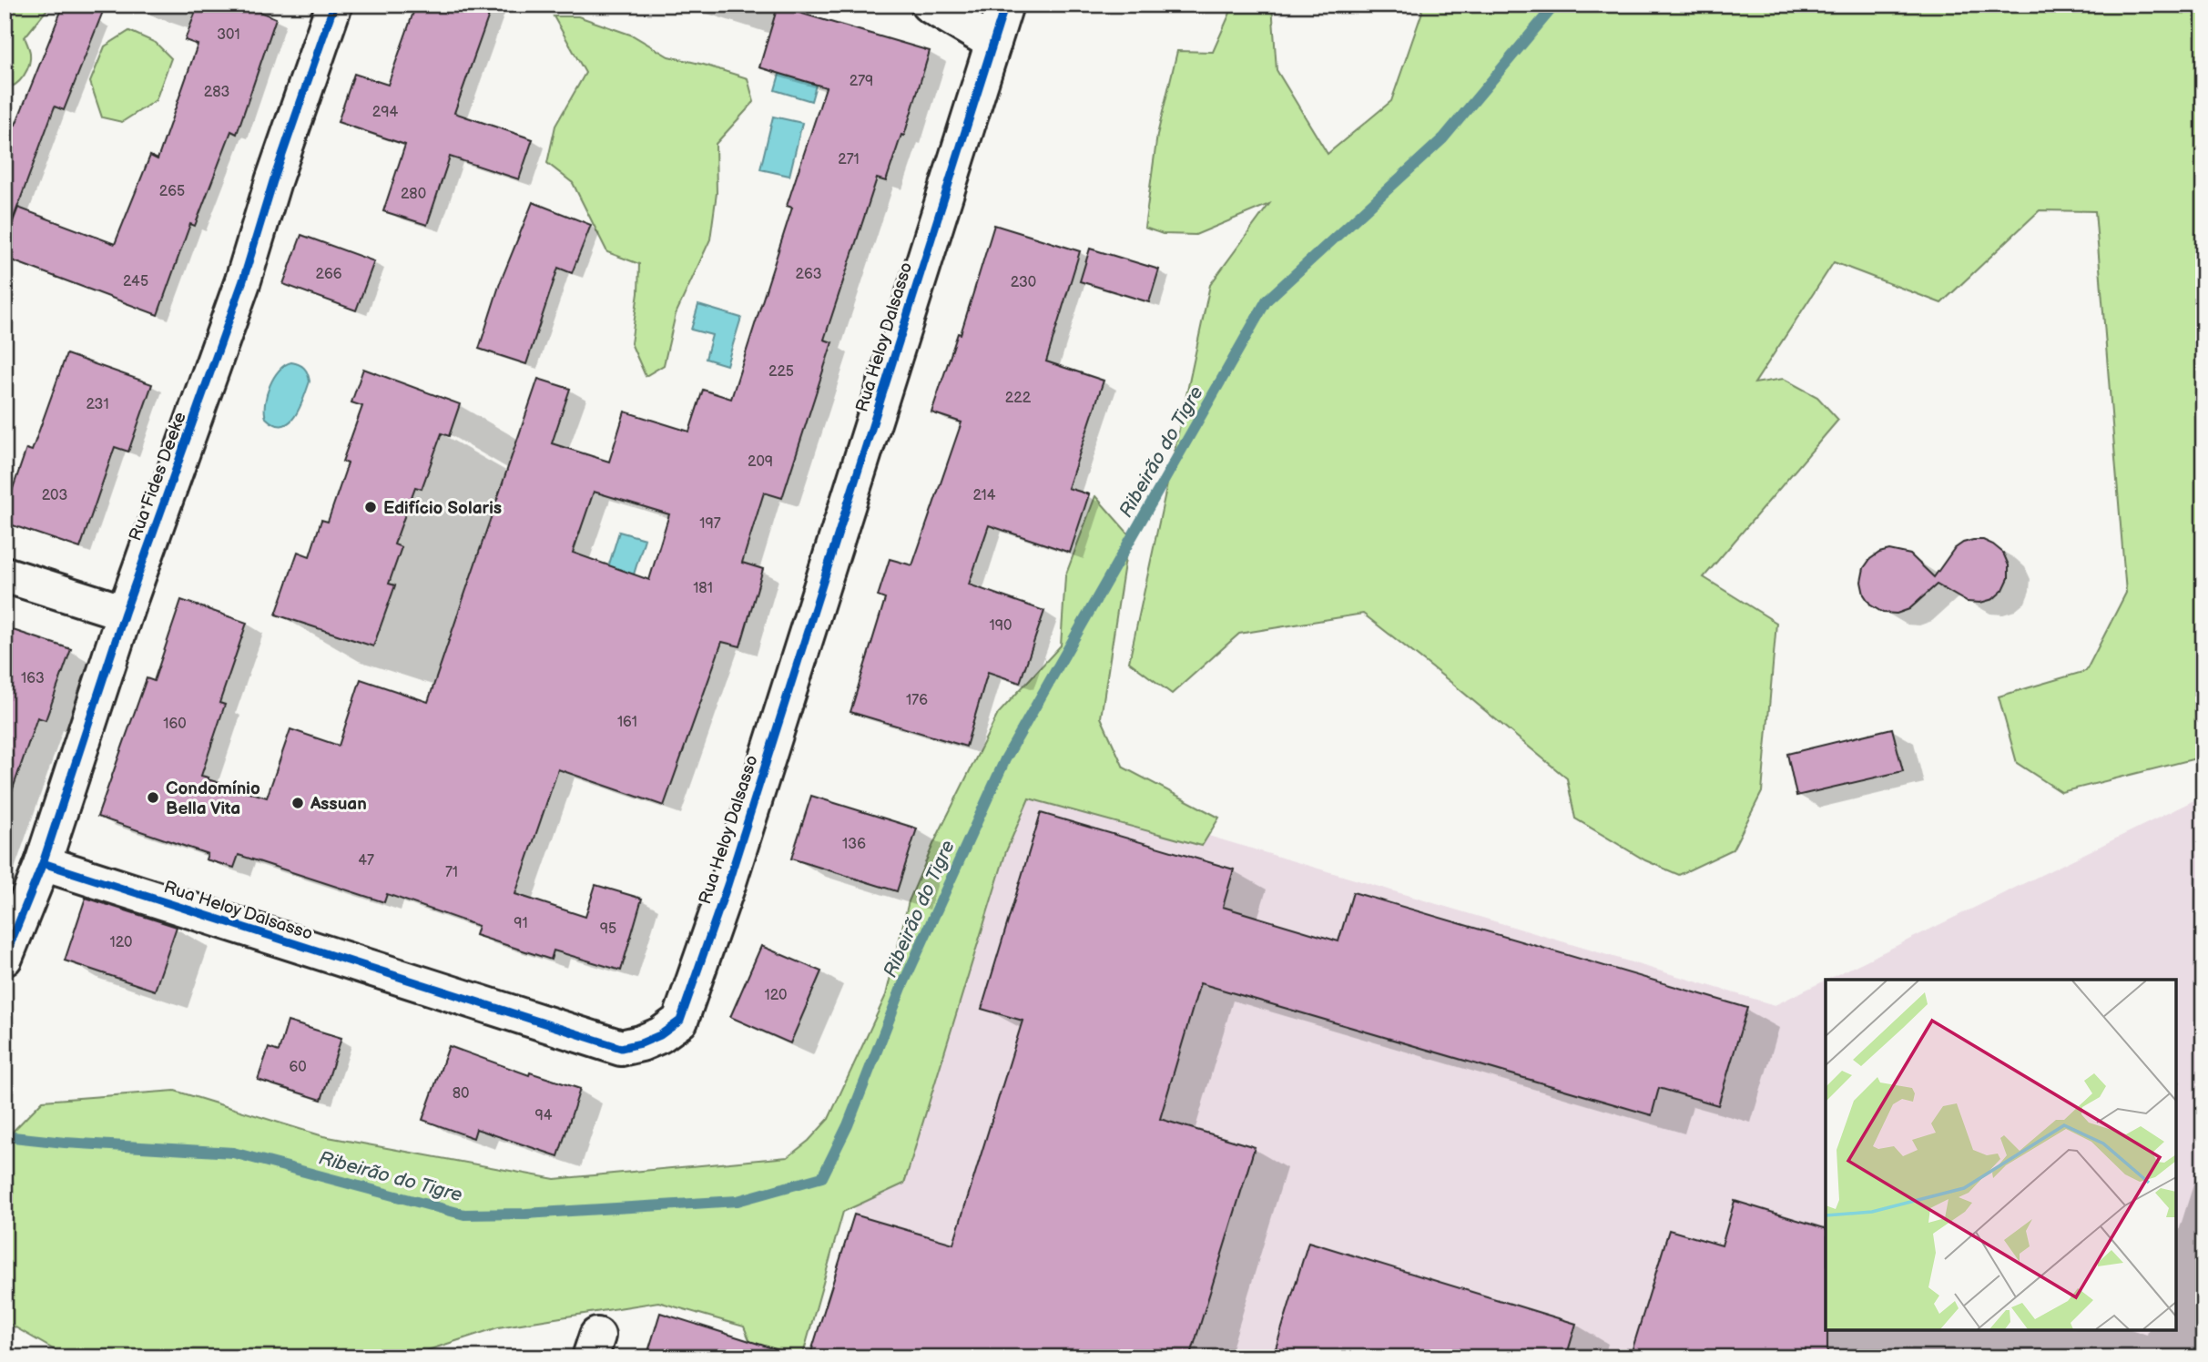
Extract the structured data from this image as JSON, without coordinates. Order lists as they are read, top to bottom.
{
  "streets": {
    "street": ["Rua Heloy Dalsasso", "Rua Fides Deeke"]
  },
  "crossings": [
    ["Rua Heloy Dalsasso", "Rua Fides Deeke"]
  ],
  "water": ["Ribeirão do Tigre"],
  "places": ["Edifício Solaris", "Condomínio Bella Vita", "Assuan"],
  "house_numbers": [
    "301",
    "279",
    "283",
    "294",
    "271",
    "265",
    "280",
    "266",
    "263",
    "245",
    "230",
    "225",
    "222",
    "231",
    "209",
    "203",
    "214",
    "197",
    "181",
    "190",
    "163",
    "176",
    "161",
    "160",
    "136",
    "47",
    "71",
    "91",
    "95",
    "120",
    "120",
    "60",
    "80",
    "94"
  ]
}
